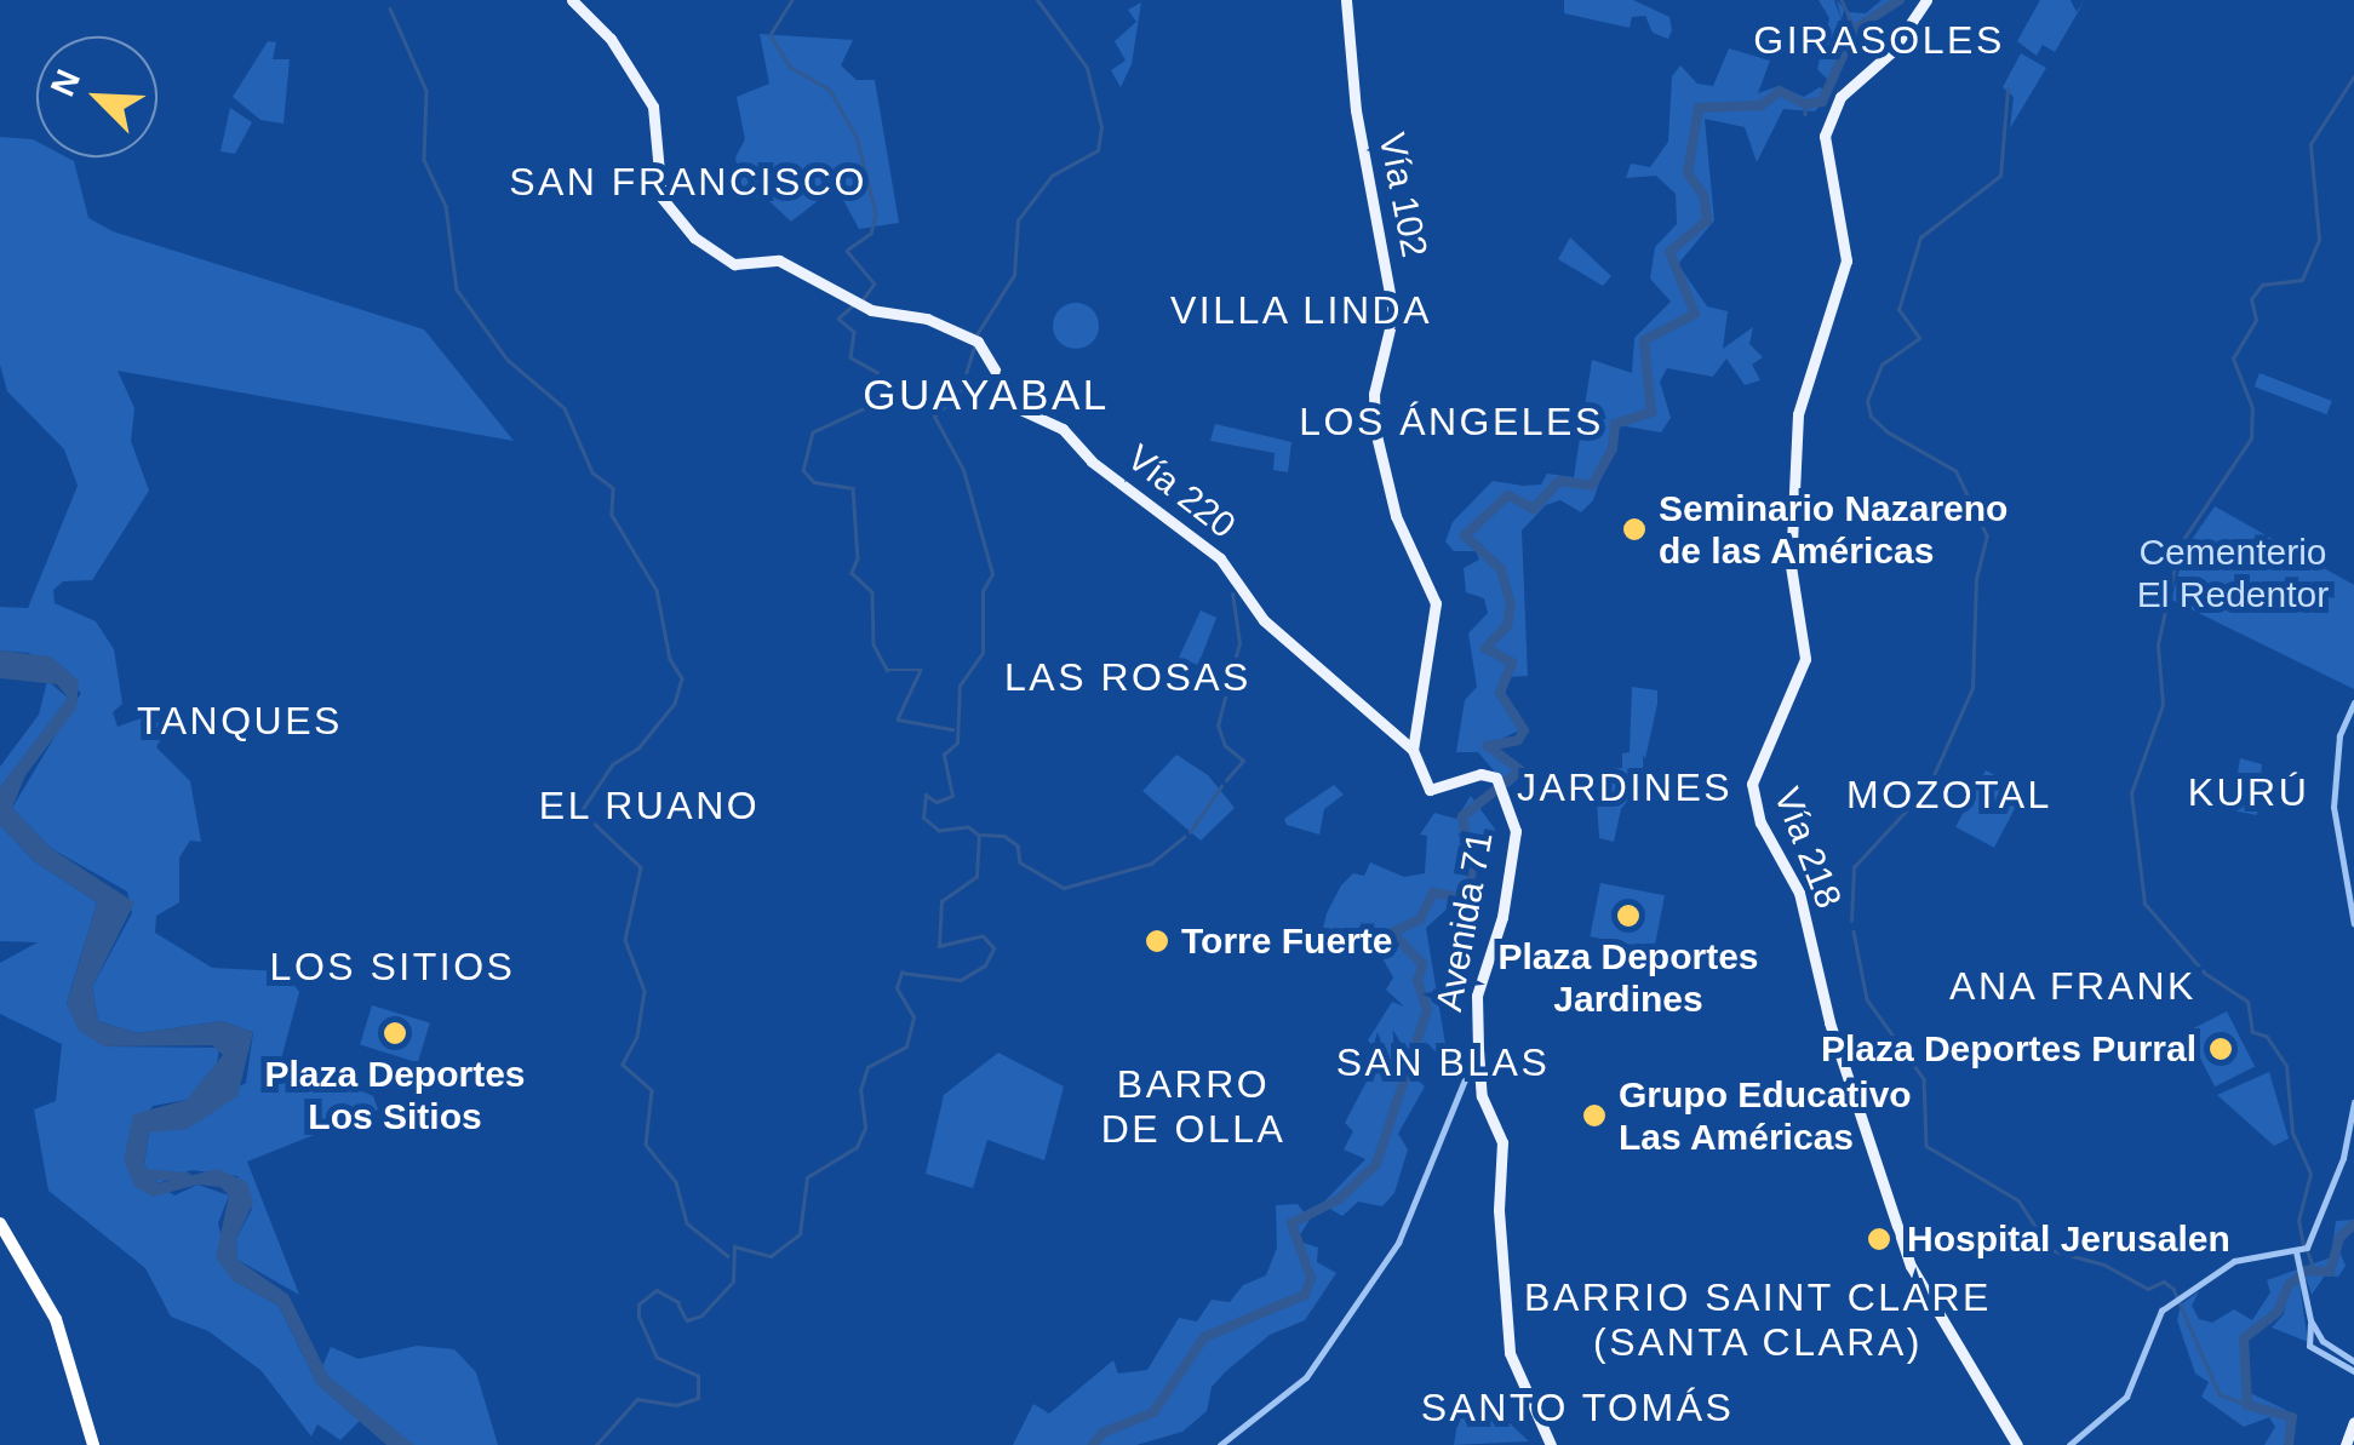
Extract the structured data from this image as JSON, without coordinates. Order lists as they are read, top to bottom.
{
  "streets": {
    "main road": [
      "Vía 102",
      "Vía 220",
      "Vía 218",
      "Avenida 71"
    ]
  },
  "crossings": [
    ["Vía 102", "Vía 220"],
    ["Vía 220", "Avenida 71"]
  ],
  "districts": [
    "GIRASOLES",
    "SAN FRANCISCO",
    "VILLA LINDA",
    "GUAYABAL",
    "LOS ÁNGELES",
    "LAS ROSAS",
    "TANQUES",
    "JARDINES",
    "KURÚ",
    "MOZOTAL",
    "EL RUANO",
    "LOS SITIOS",
    "ANA FRANK",
    "SAN BLAS",
    "BARRO DE OLLA",
    "BARRIO SAINT CLARE (SANTA CLARA)",
    "SANTO TOMÁS"
  ],
  "parks": ["Cementerio El Redentor"],
  "places": [
    "Seminario Nazareno de las Américas",
    "Plaza Deportes Jardines",
    "Torre Fuerte",
    "Plaza Deportes Los Sitios",
    "Plaza Deportes Purral",
    "Grupo Educativo Las Américas",
    "Hospital Jerusalen"
  ],
  "north": "top left"
}
